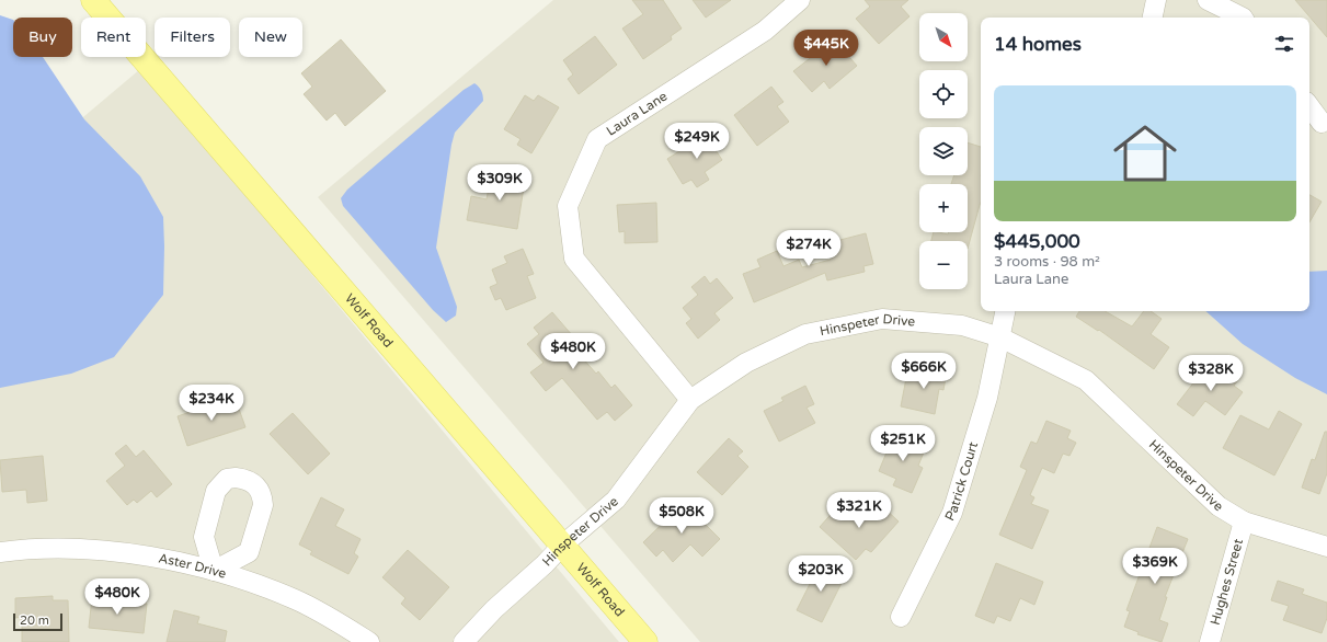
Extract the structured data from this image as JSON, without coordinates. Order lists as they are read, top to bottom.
{
  "streets": {
    "main road": ["Wolf Road"],
    "street": [
      "Laura Lane",
      "Hinspeter Drive",
      "Patrick Court",
      "Aster Drive",
      "Hughes Street"
    ]
  },
  "crossings": [
    ["Laura Lane", "Hinspeter Drive"],
    ["Wolf Road", "Hinspeter Drive"],
    ["Hinspeter Drive", "Patrick Court"],
    ["Hinspeter Drive", "Hughes Street"]
  ],
  "scale_bar": "20 m",
  "north": "bottom right",
  "page": {
    "map_buttons": ["+", "−"],
    "chip": [
      "Buy",
      "Rent",
      "Filters",
      "New"
    ],
    "heading": "14 homes",
    "price": [
      "$445K",
      "$249K",
      "$309K",
      "$274K",
      "$480K",
      "$666K",
      "$328K",
      "$234K",
      "$251K",
      "$321K",
      "$508K",
      "$369K",
      "$203K",
      "$480K"
    ],
    "list": [
      {
        "name": "$445,000",
        "note": "3 rooms · 98 m² · Laura Lane"
      }
    ],
    "scale": "20 m"
  }
}
